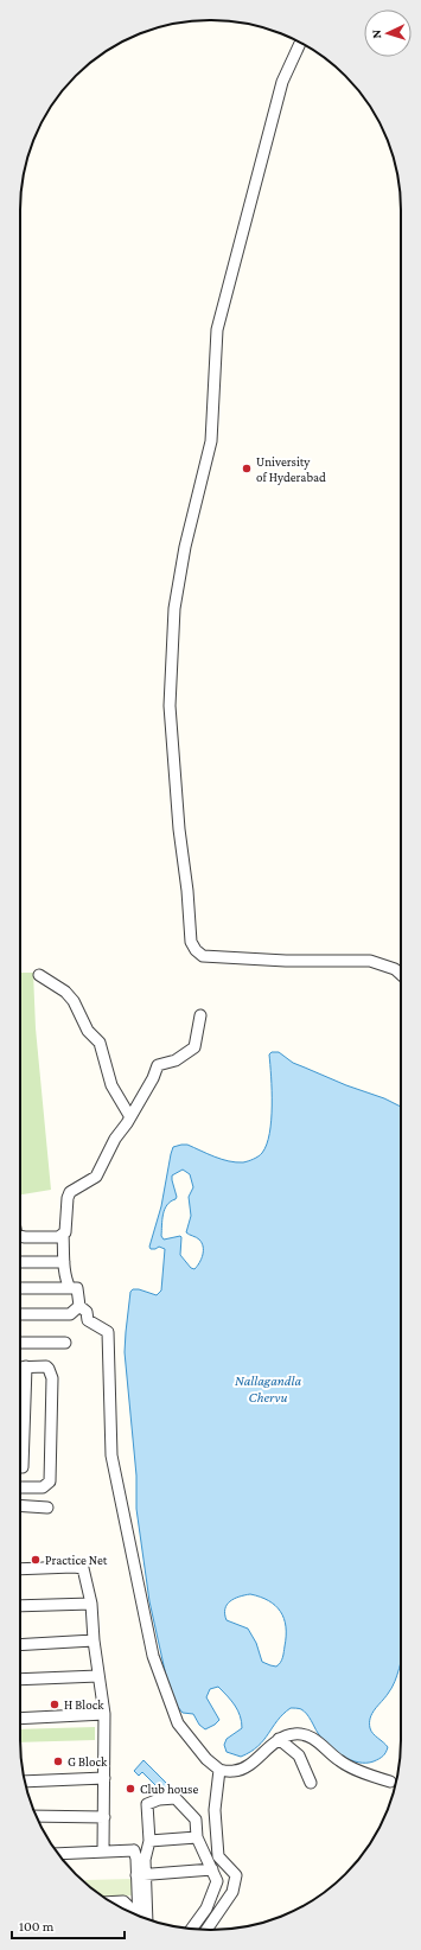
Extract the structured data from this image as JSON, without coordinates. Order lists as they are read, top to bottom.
{
  "water": ["Nallagandla Chervu"],
  "places": [
    "University of Hyderabad",
    "Practice Net",
    "H Block",
    "G Block",
    "Club house"
  ],
  "scale_bar": "100 m",
  "north": "left"
}
